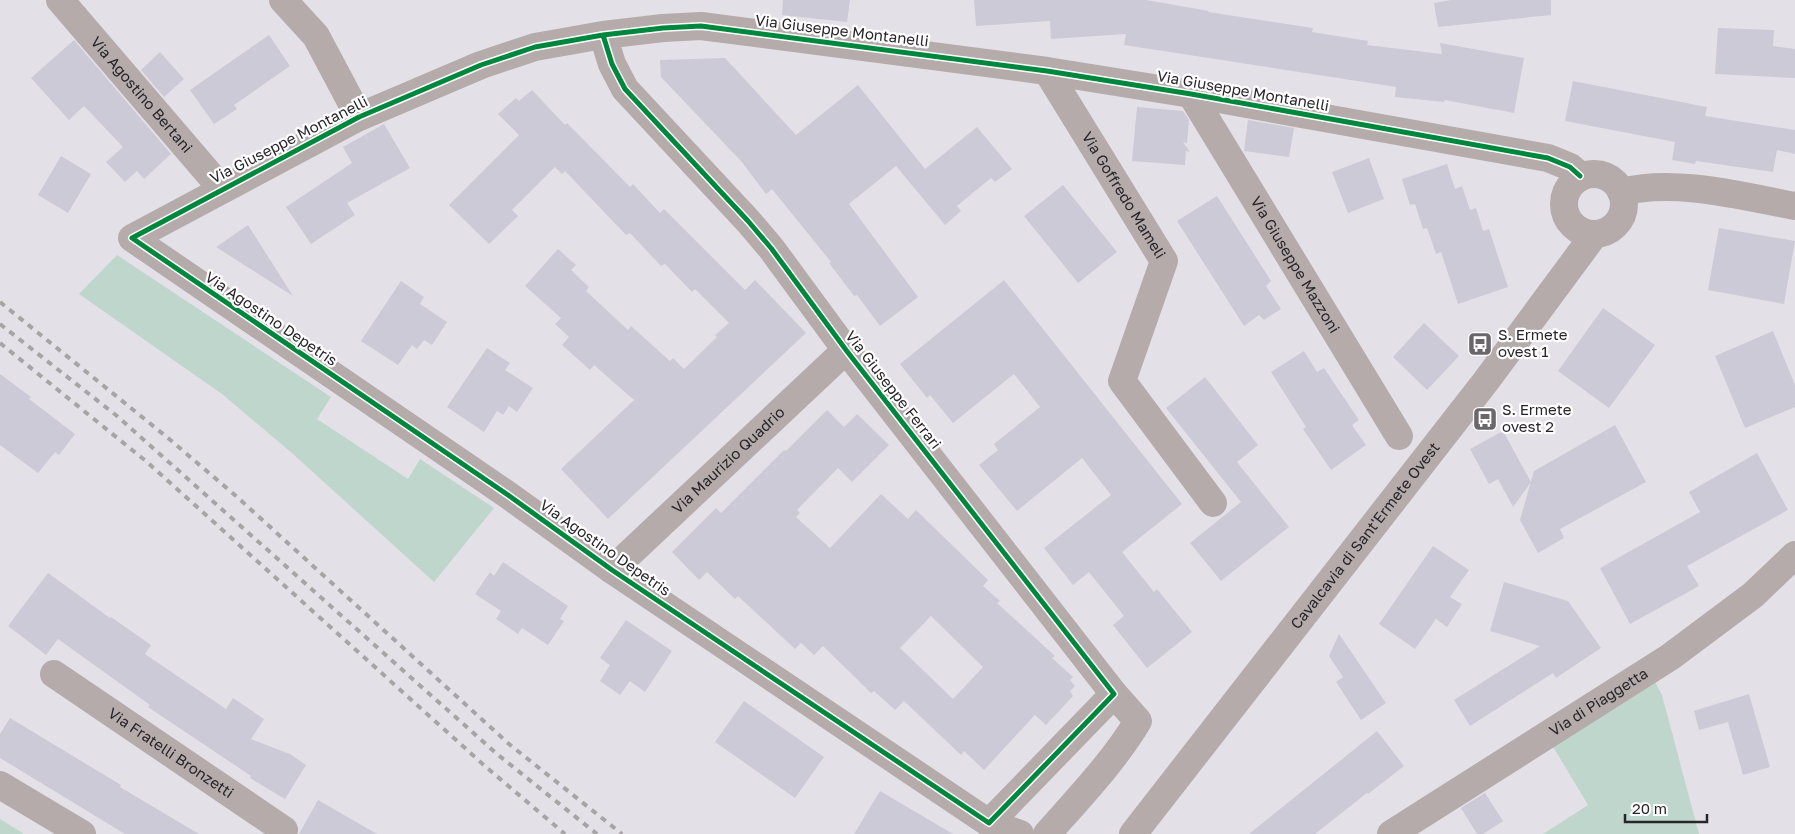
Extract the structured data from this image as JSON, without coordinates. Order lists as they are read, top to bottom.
{
  "streets": {
    "street": [
      "Via Giuseppe Montanelli",
      "Via Agostino Bertani",
      "Via Goffredo Mameli",
      "Via Giuseppe Mazzoni",
      "Via Agostino Depetris",
      "Via Giuseppe Ferrari",
      "Via Maurizio Quadrio",
      "Cavalcavia di Sant'Ermete Ovest",
      "Via di Piaggetta",
      "Via Fratelli Bronzetti"
    ]
  },
  "crossings": [
    ["Via Giuseppe Montanelli", "Via Agostino Bertani"],
    ["Via Giuseppe Montanelli", "Via Goffredo Mameli"],
    ["Via Giuseppe Montanelli", "Via Giuseppe Mazzoni"],
    ["Via Giuseppe Montanelli", "Via Agostino Depetris"],
    ["Via Giuseppe Montanelli", "Via Giuseppe Ferrari"],
    ["Via Giuseppe Montanelli", "Cavalcavia di Sant'Ermete Ovest"],
    ["Via Agostino Depetris", "Via Maurizio Quadrio"],
    ["Via Giuseppe Ferrari", "Via Maurizio Quadrio"]
  ],
  "places": {
    "bus stop": ["S. Ermete ovest 1", "S. Ermete ovest 2"]
  },
  "scale_bar": "20 m"
}
